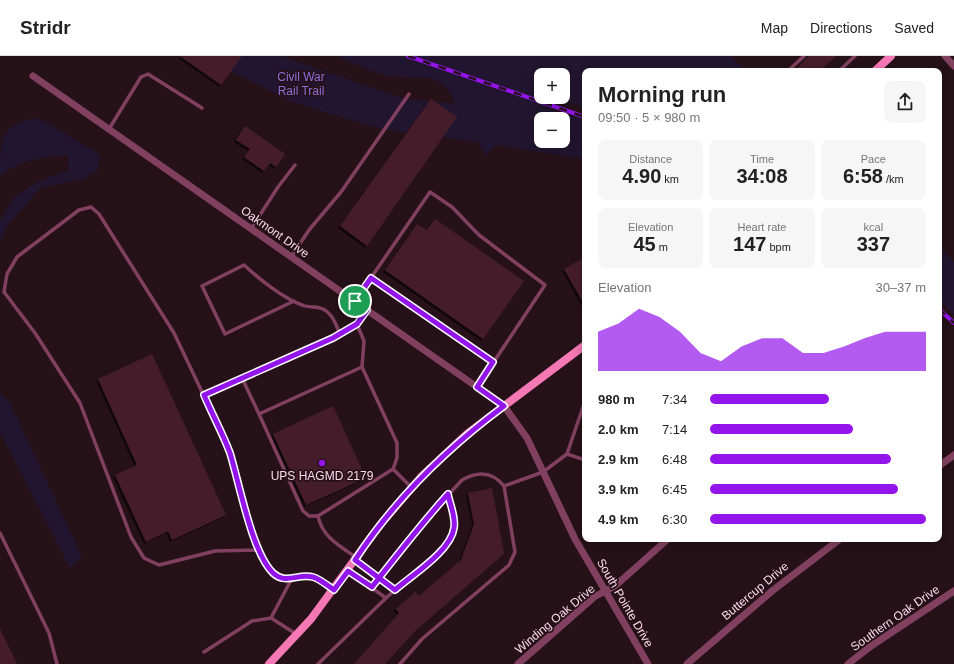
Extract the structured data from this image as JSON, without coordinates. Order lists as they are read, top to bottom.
{
  "streets": {
    "street": [
      "Oakmont Drive",
      "Buttercup Drive",
      "South Pointe Drive",
      "Southern Oak Drive",
      "Winding Oak Drive"
    ]
  },
  "crossings": [
    ["Oakmont Drive", "South Pointe Drive"],
    ["South Pointe Drive", "Winding Oak Drive"]
  ],
  "parks": ["Civil War Rail Trail"],
  "places": ["UPS HAGMD 2179"],
  "page": {
    "header": "Stridr",
    "nav": ["Map", "Directions", "Saved"],
    "map_buttons": ["+", "−"],
    "heading": ["Morning run", "09:50 · 5 × 980 m"],
    "stats": [
      ["Distance", "4.90 km"],
      ["Time", "34:08"],
      ["Pace", "6:58 /km"],
      ["Elevation", "45 m"],
      ["Heart rate", "147 bpm"],
      ["kcal", "337"]
    ],
    "chart": ["Elevation", "30–37 m"],
    "list": [
      {
        "name": "980 m",
        "note": "7:34"
      },
      {
        "name": "2.0 km",
        "note": "7:14"
      },
      {
        "name": "2.9 km",
        "note": "6:48"
      },
      {
        "name": "3.9 km",
        "note": "6:45"
      },
      {
        "name": "4.9 km",
        "note": "6:30"
      }
    ]
  }
}
